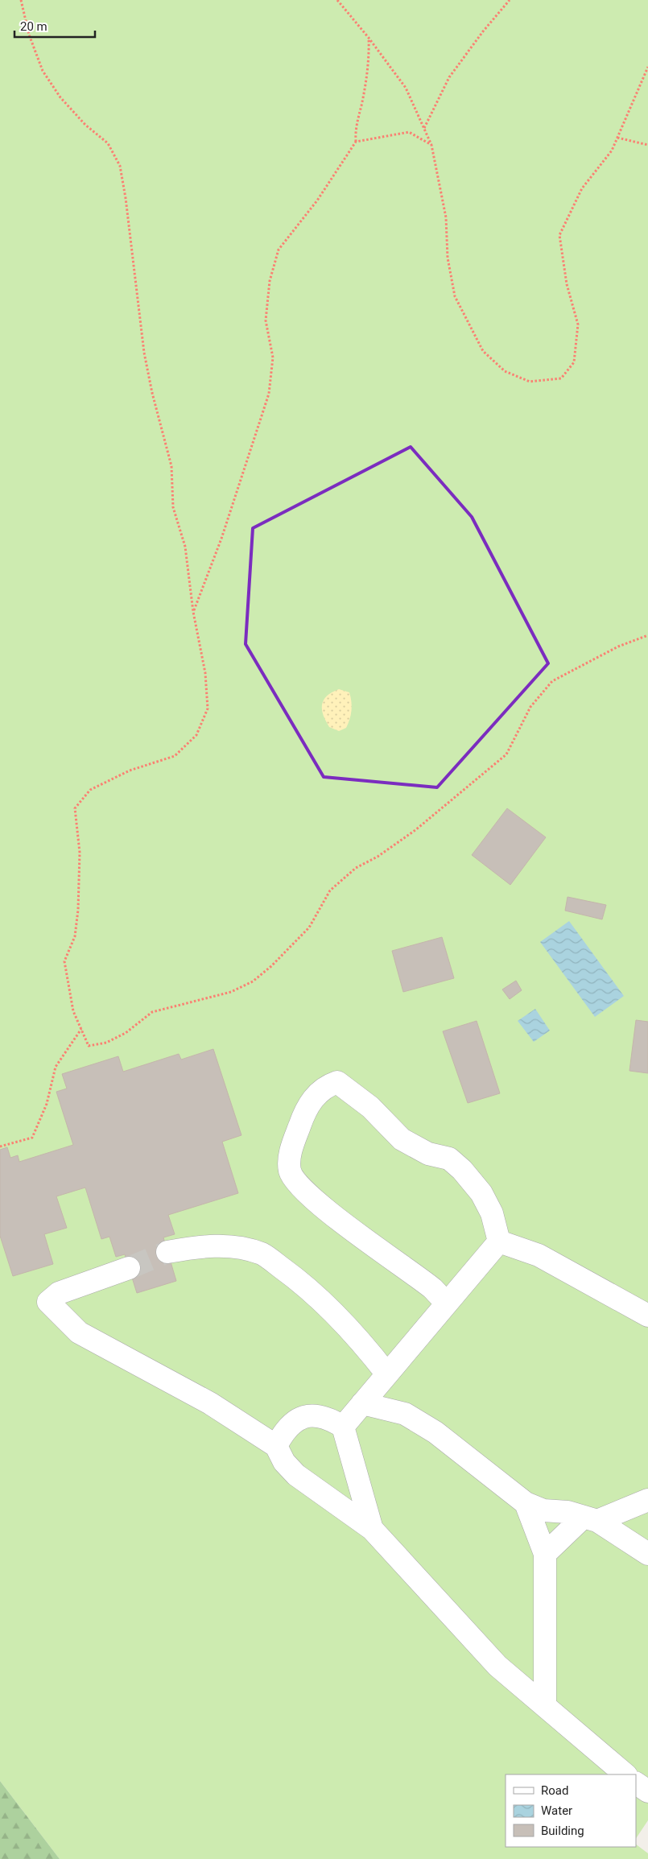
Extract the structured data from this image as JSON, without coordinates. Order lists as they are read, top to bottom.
{
  "legend": ["Road", "Water", "Building"],
  "scale_bar": "20 m"
}
